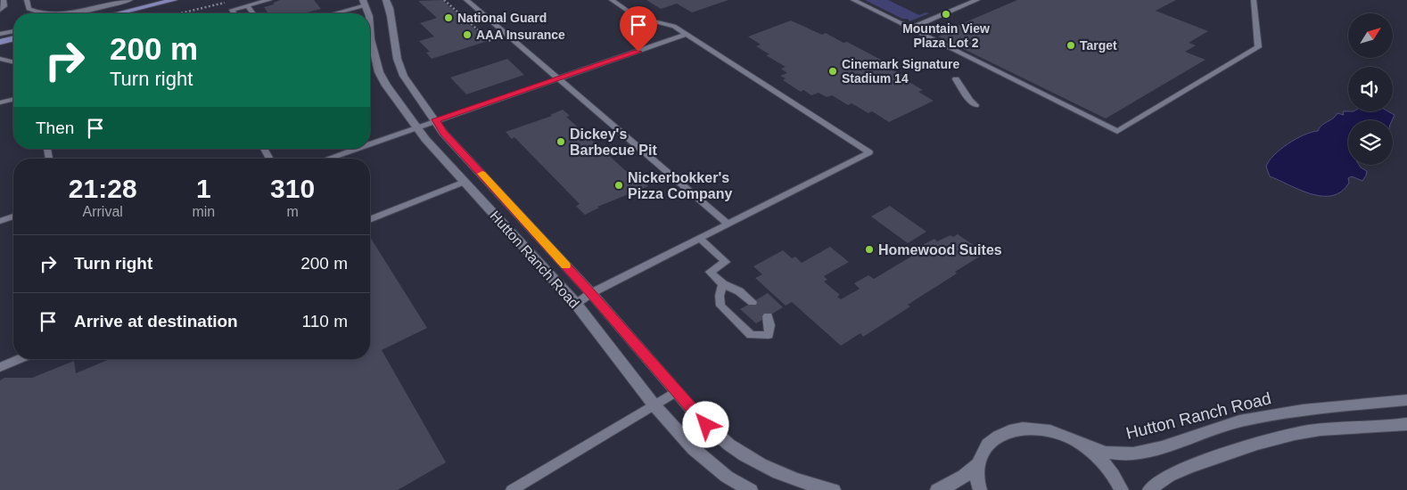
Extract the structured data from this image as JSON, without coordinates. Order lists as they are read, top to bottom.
{
  "streets": {
    "main road": ["Hutton Ranch Road"]
  },
  "places": [
    "Mountain View Plaza Lot 2",
    "National Guard",
    "AAA Insurance",
    "Target",
    "Cinemark Signature Stadium 14",
    "Dickey's Barbecue Pit",
    "Nickerbokker's Pizza Company",
    "Homewood Suites"
  ],
  "north": "top right",
  "page": {
    "turn": ["200 m", "Turn right"],
    "then": "Then",
    "eta": [
      "21:28",
      "Arrival",
      "1",
      "min",
      "310",
      "m"
    ],
    "list": [
      {
        "name": "Turn right",
        "value": "200 m"
      },
      {
        "name": "Arrive at destination",
        "value": "110 m"
      }
    ]
  }
}
